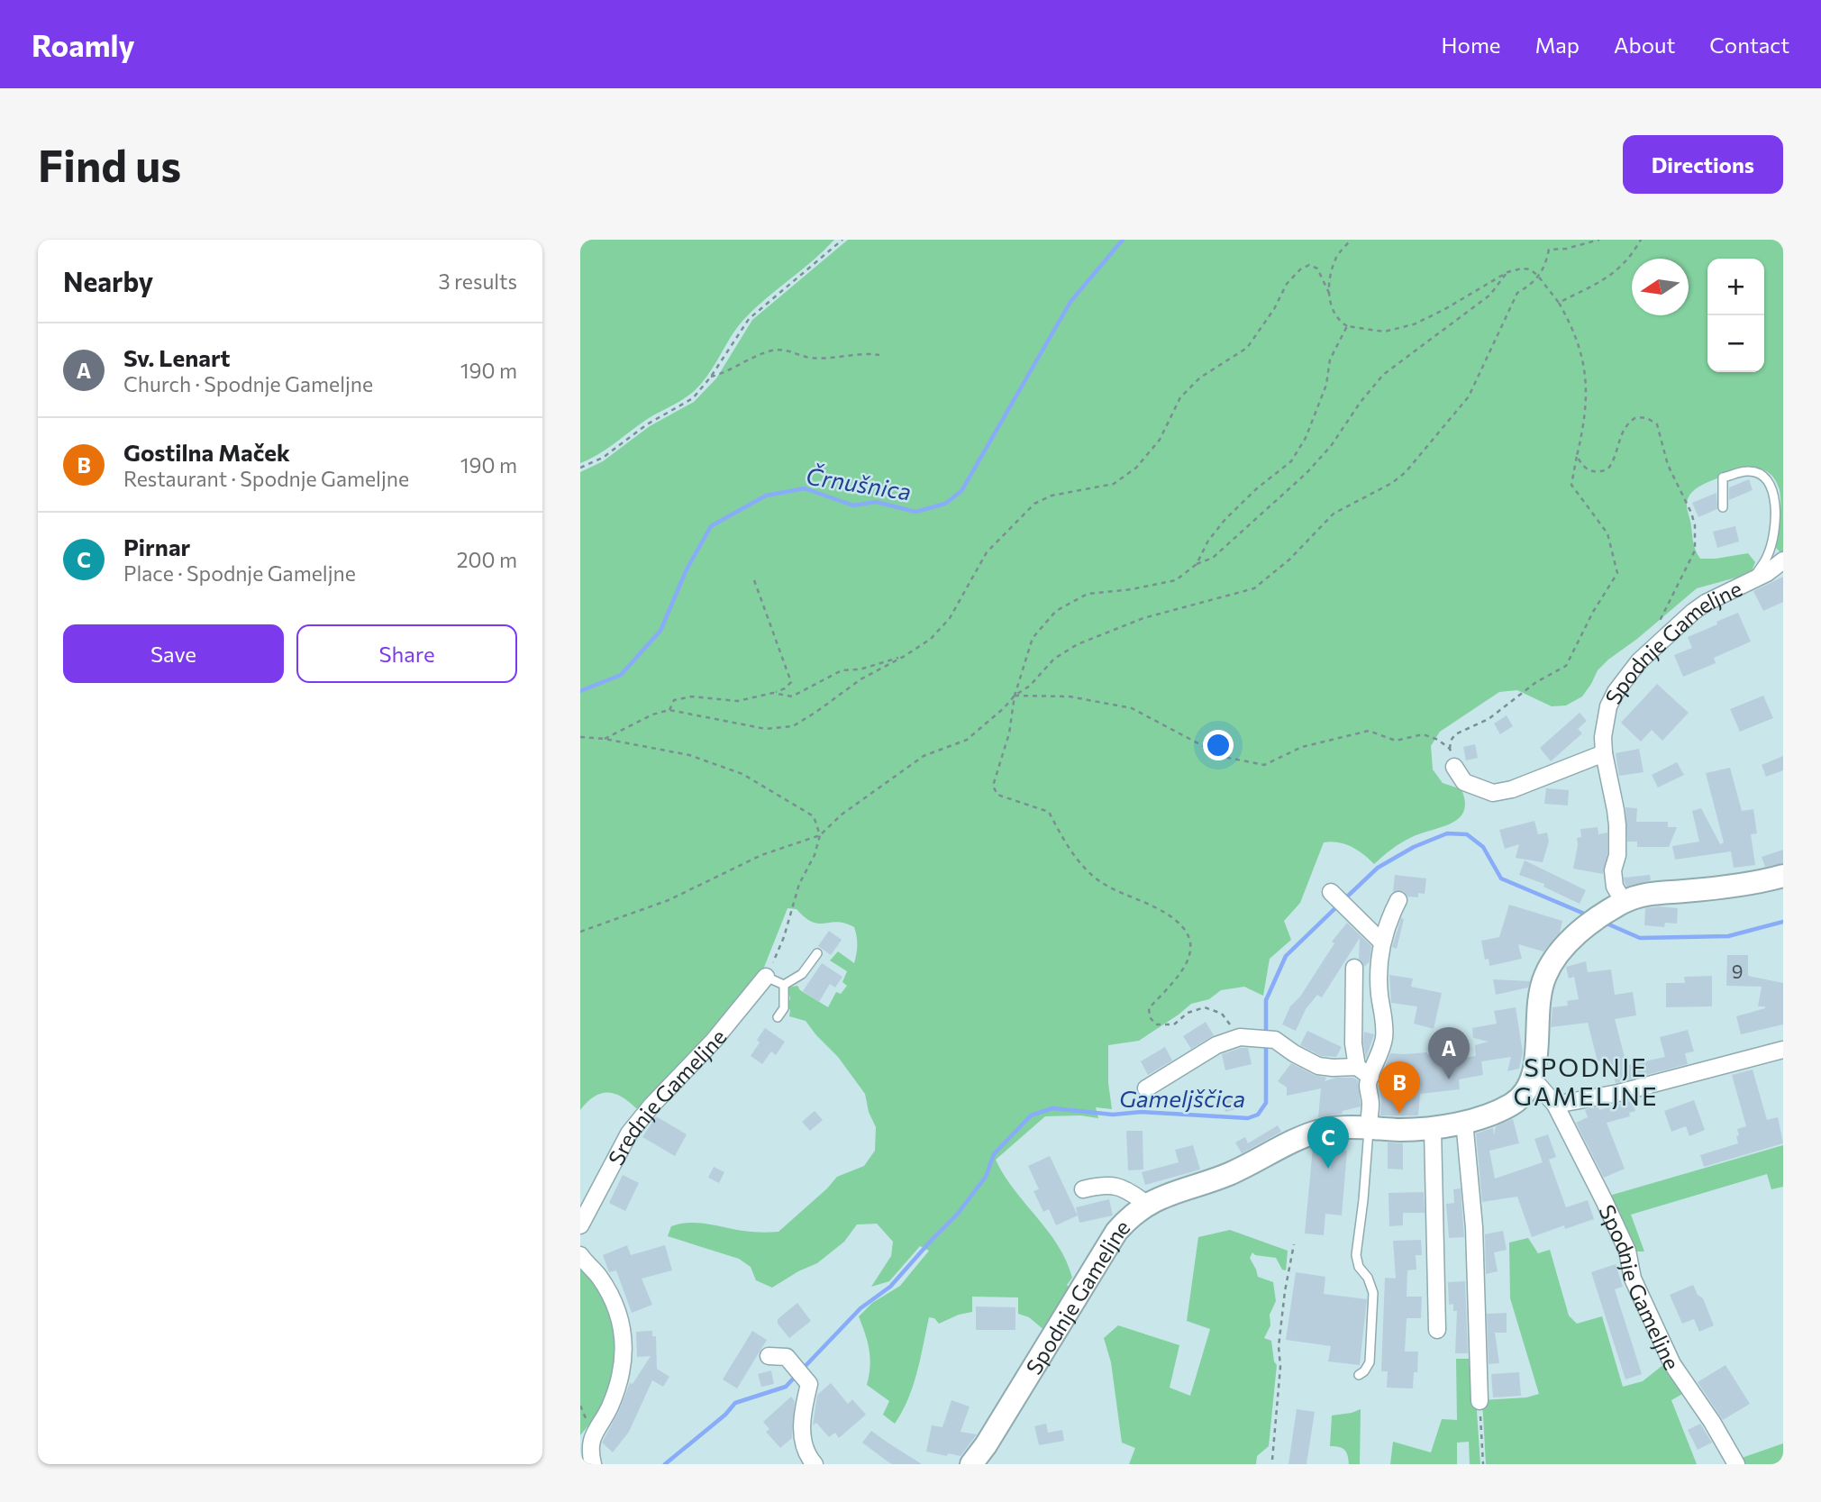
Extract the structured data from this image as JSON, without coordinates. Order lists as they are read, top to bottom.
{
  "streets": {
    "street": ["Spodnje Gameljne", "Srednje Gameljne"]
  },
  "districts": ["SPODNJE GAMELJNE"],
  "water": ["Črnušnica", "Gameljščica"],
  "house_numbers": ["9"],
  "north": "left",
  "page": {
    "header": "Roamly",
    "nav": [
      "Home",
      "Map",
      "About",
      "Contact"
    ],
    "buttons": [
      "Directions",
      ["Save", "Share"]
    ],
    "title": "Find us",
    "heading": ["Nearby", "3 results"],
    "map_buttons": ["+", "−"],
    "list": [
      {
        "mark": "A",
        "name": "Sv. Lenart",
        "note": "Church · Spodnje Gameljne",
        "value": "190 m"
      },
      {
        "mark": "B",
        "name": "Gostilna Maček",
        "note": "Restaurant · Spodnje Gameljne",
        "value": "190 m"
      },
      {
        "mark": "C",
        "name": "Pirnar",
        "note": "Place · Spodnje Gameljne",
        "value": "200 m"
      }
    ],
    "pins": ["A", "B", "C"]
  }
}
